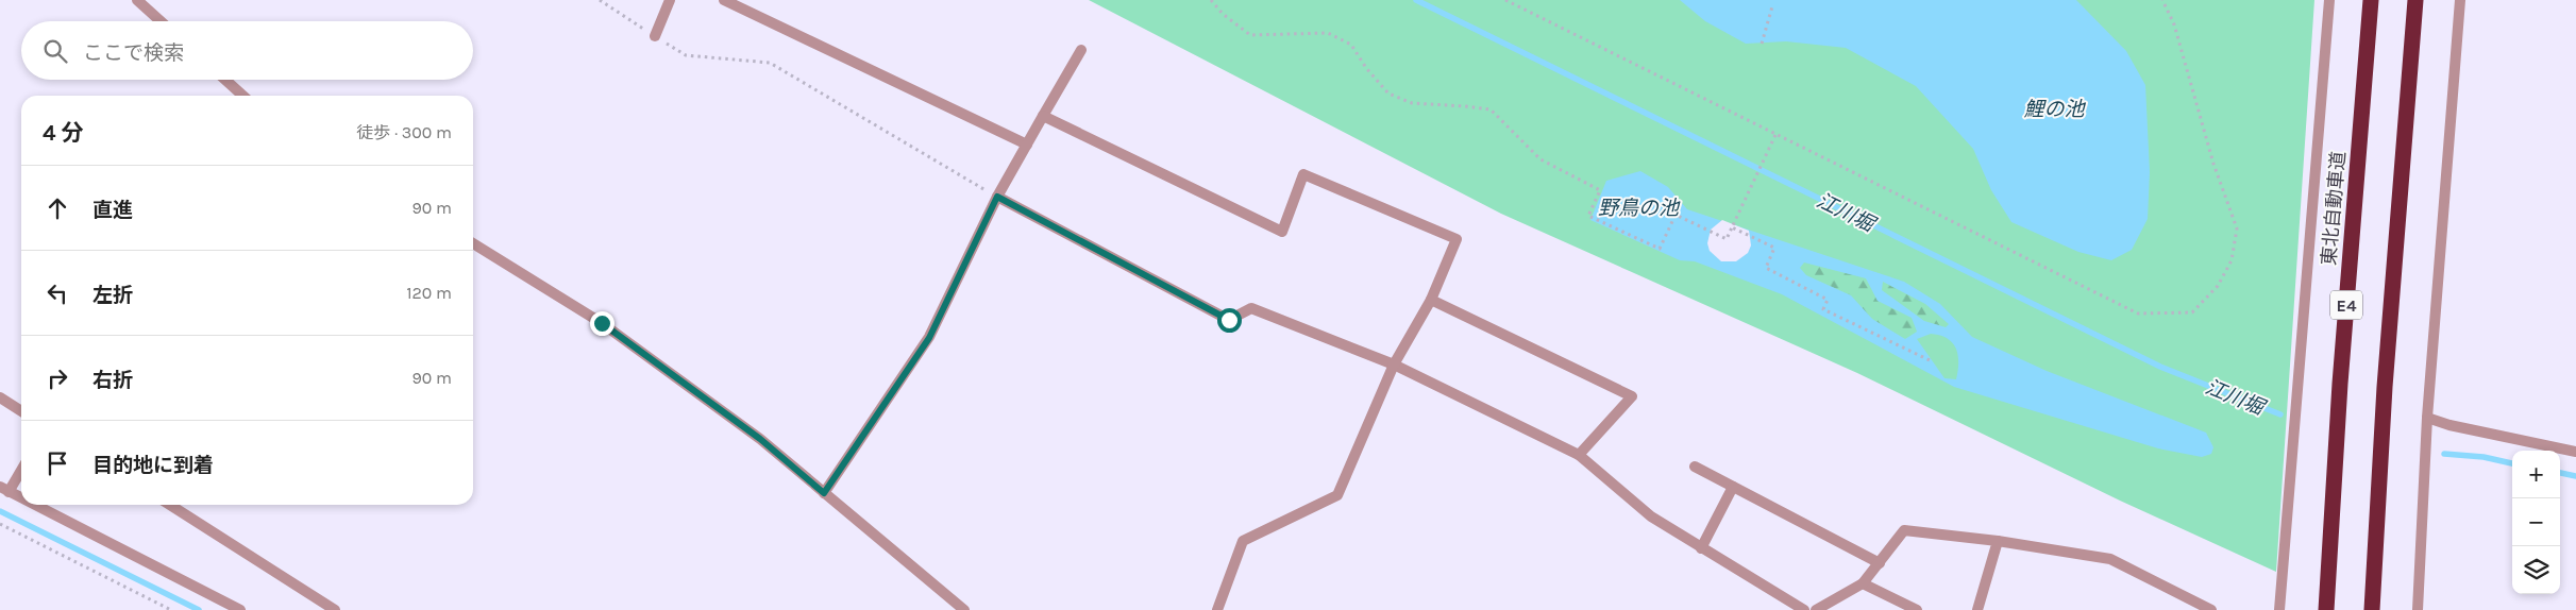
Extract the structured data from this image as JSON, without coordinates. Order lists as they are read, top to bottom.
{
  "streets": {
    "highway": ["東北自動車道", "E4"]
  },
  "water": ["鯉の池", "野鳥の池", "江川堀"],
  "page": {
    "search": "ここで検索",
    "heading": ["4 分", "徒歩 · 300 m"],
    "list": [
      ["直進", "90 m"],
      ["左折", "120 m"],
      ["右折", "90 m"],
      "目的地に到着"
    ],
    "map_buttons": ["+", "−"]
  }
}
